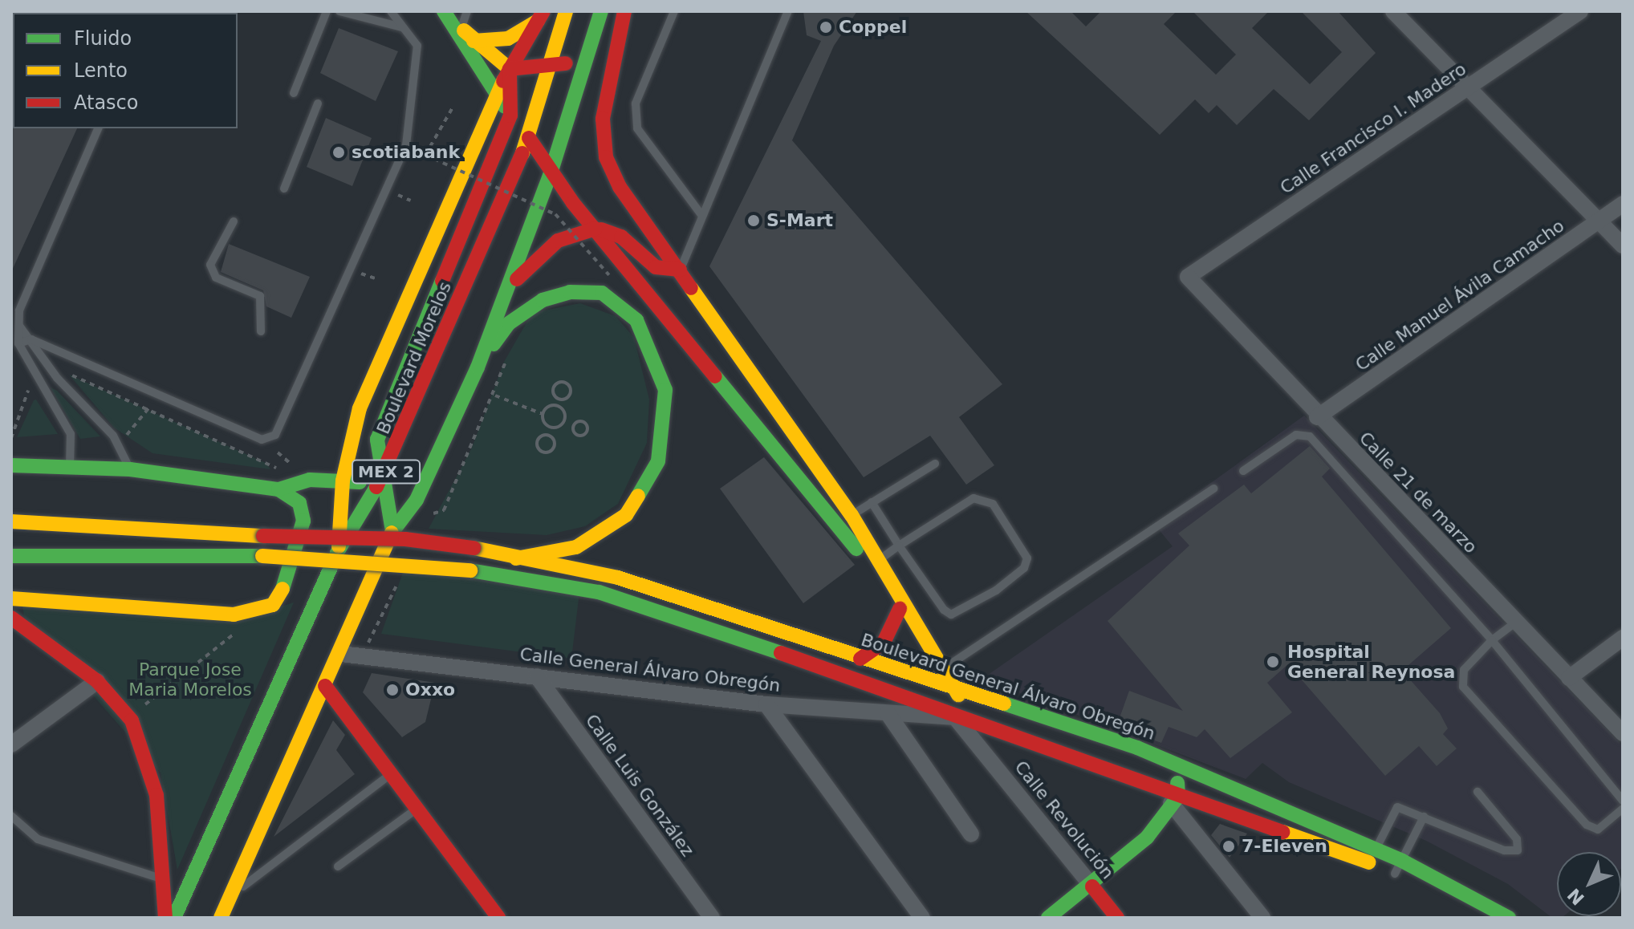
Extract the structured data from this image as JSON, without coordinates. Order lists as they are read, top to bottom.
{
  "streets": {
    "main road": [
      "Boulevard Morelos",
      "MEX 2",
      "Boulevard General Álvaro Obregón",
      "Calle Revolución"
    ],
    "street": [
      "Calle Francisco I. Madero",
      "Calle Manuel Ávila Camacho",
      "Calle 21 de marzo",
      "Calle General Álvaro Obregón",
      "Calle Luis González"
    ]
  },
  "crossings": [
    ["Calle Francisco I. Madero", "Calle 21 de marzo"],
    ["Calle Manuel Ávila Camacho", "Calle 21 de marzo"],
    ["MEX 2", "Calle General Álvaro Obregón"],
    ["Calle General Álvaro Obregón", "Boulevard General Álvaro Obregón"],
    ["Calle General Álvaro Obregón", "Calle Luis González"],
    ["Calle General Álvaro Obregón", "Calle Revolución"],
    ["Boulevard General Álvaro Obregón", "Calle Revolución"]
  ],
  "parks": ["Parque Jose Maria Morelos"],
  "places": [
    "Coppel",
    "scotiabank",
    "S-Mart",
    "Hospital General Reynosa",
    "Oxxo",
    "7-Eleven"
  ],
  "legend": ["Fluido", "Lento", "Atasco"],
  "north": "bottom left"
}
